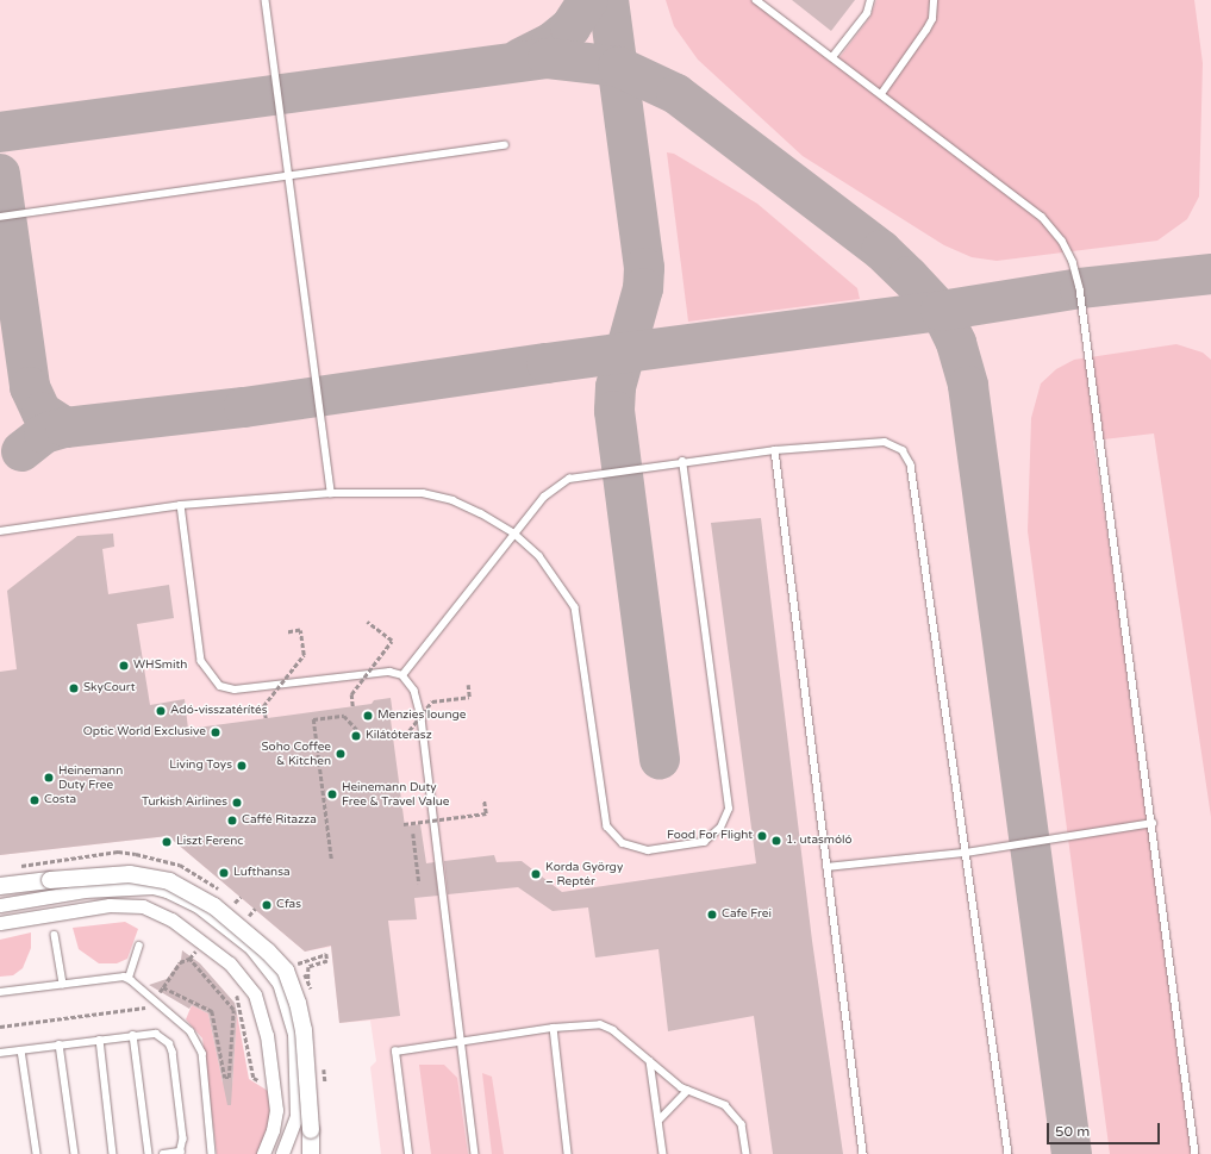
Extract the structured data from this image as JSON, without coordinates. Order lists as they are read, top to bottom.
{
  "places": [
    "WHSmith",
    "SkyCourt",
    "Adó-visszatérítés",
    "Menzies lounge",
    "Optic World Exclusive",
    "Kilátóterasz",
    "Soho Coffee & Kitchen",
    "Living Toys",
    "Heinemann Duty Free",
    "Heinemann Duty Free & Travel Value",
    "Costa",
    "Turkish Airlines",
    "Caffé Ritazza",
    "Food For Flight",
    "1. utasmóló",
    "Liszt Ferenc",
    "Lufthansa",
    "Korda György – Reptér",
    "Cfas",
    "Cafe Frei"
  ],
  "scale_bar": "50 m"
}
